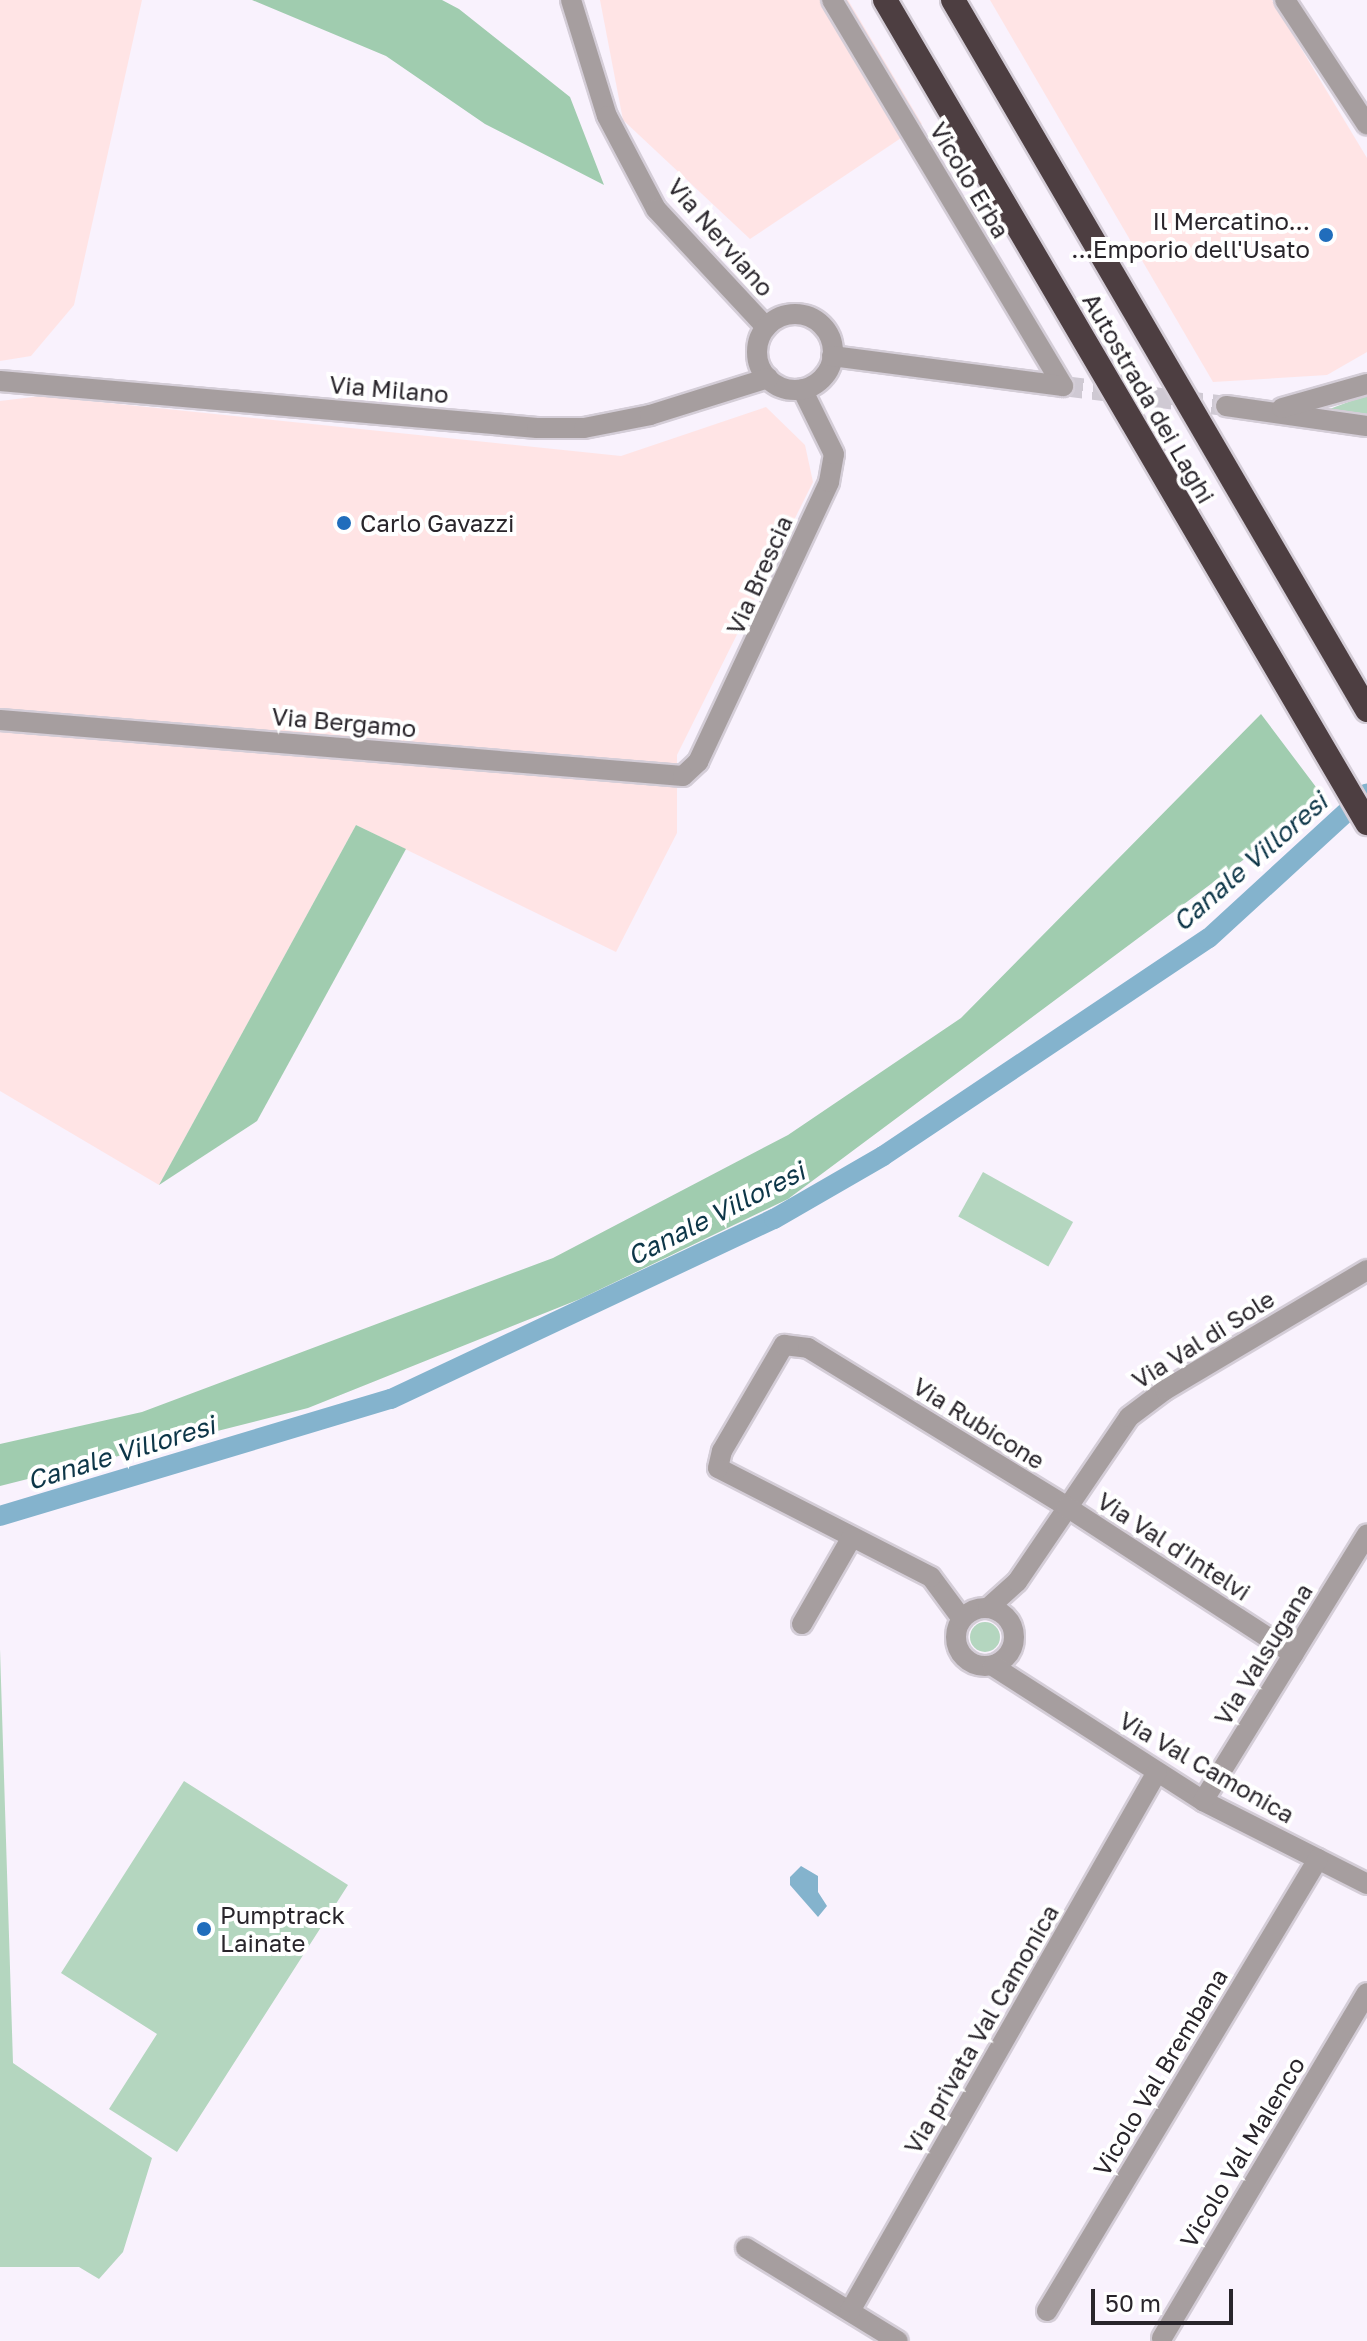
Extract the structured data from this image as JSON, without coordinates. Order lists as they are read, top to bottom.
{
  "streets": {
    "highway": ["Autostrada dei Laghi"],
    "street": [
      "Vicolo Erba",
      "Via Nerviano",
      "Via Milano",
      "Via Brescia",
      "Via Bergamo",
      "Via Val di Sole",
      "Via Rubicone",
      "Via Val d'Intelvi",
      "Via Valsugana",
      "Via Val Camonica",
      "Via privata Val Camonica",
      "Vicolo Val Brembana",
      "Vicolo Val Malenco"
    ]
  },
  "crossings": [
    ["Vicolo Erba", "Via Nerviano"],
    ["Vicolo Erba", "Via Milano"],
    ["Vicolo Erba", "Via Brescia"],
    ["Via Nerviano", "Via Milano"],
    ["Via Nerviano", "Via Brescia"],
    ["Via Milano", "Via Brescia"],
    ["Via Brescia", "Via Bergamo"],
    ["Via Val di Sole", "Via Rubicone"],
    ["Via Val di Sole", "Via Val d'Intelvi"],
    ["Via Rubicone", "Via Val d'Intelvi"],
    ["Via Val d'Intelvi", "Via Valsugana"],
    ["Via Valsugana", "Via Val Camonica"],
    ["Via Val Camonica", "Via privata Val Camonica"],
    ["Via Val Camonica", "Vicolo Val Brembana"]
  ],
  "water": ["Canale Villoresi"],
  "places": ["Il Mercatino... ...Emporio dell'Usato", "Carlo Gavazzi", "Pumptrack Lainate"],
  "scale_bar": "50 m"
}
